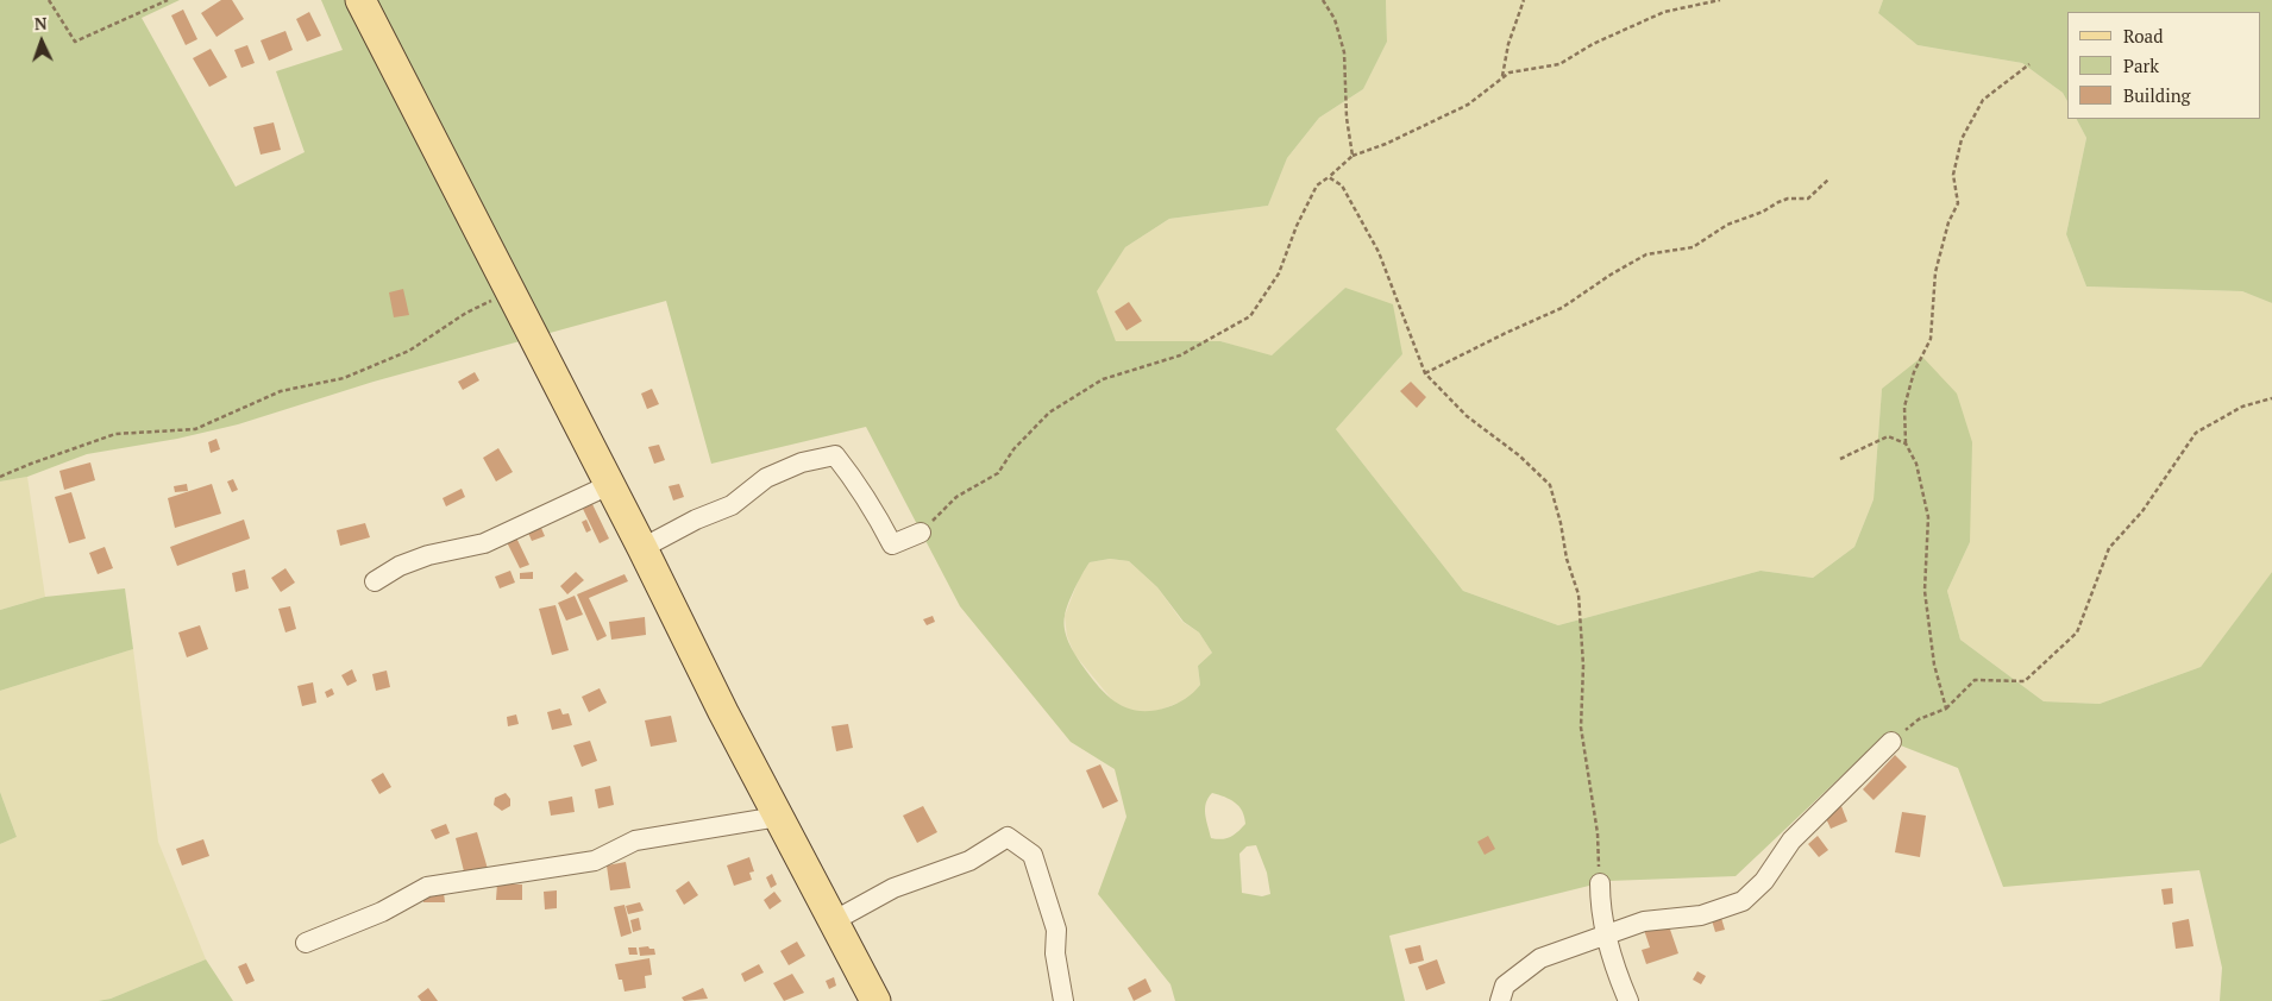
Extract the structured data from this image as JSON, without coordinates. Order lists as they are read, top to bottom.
{
  "legend": ["Road", "Park", "Building"],
  "north": "top"
}
